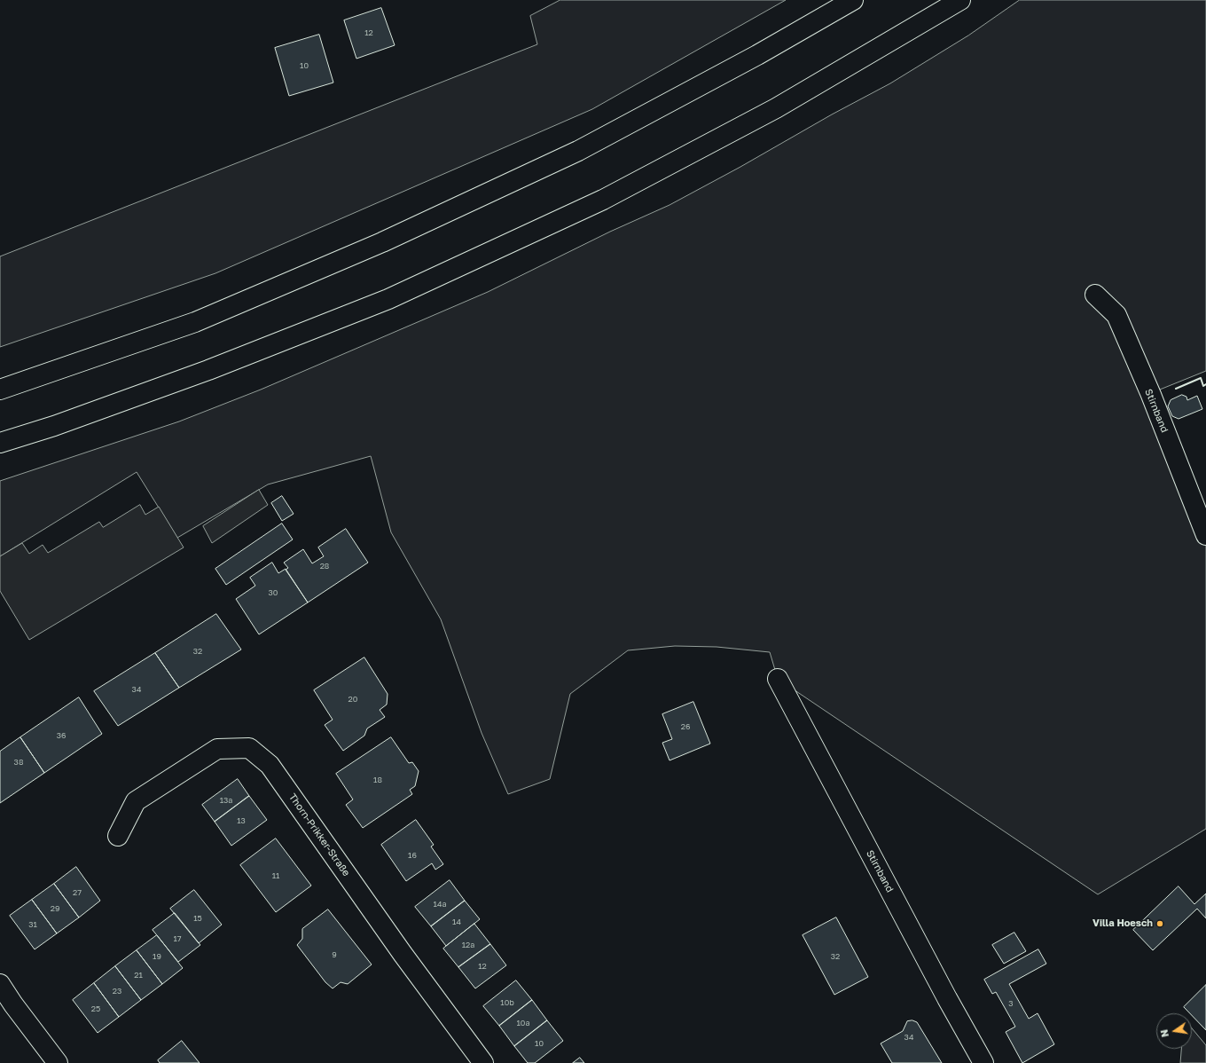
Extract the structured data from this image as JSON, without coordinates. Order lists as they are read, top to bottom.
{
  "streets": {
    "main road": ["Stirnband", "Thorn-Prikker-Straße"]
  },
  "places": ["Villa Hoesch"],
  "house_numbers": [
    "12",
    "10",
    "28",
    "30",
    "32",
    "34",
    "20",
    "26",
    "36",
    "38",
    "18",
    "13a",
    "13",
    "16",
    "11",
    "27",
    "14a",
    "29",
    "15",
    "14",
    "31",
    "17",
    "12a",
    "9",
    "19",
    "32",
    "12",
    "21",
    "23",
    "10b",
    "3",
    "25",
    "10a",
    "34",
    "10"
  ],
  "north": "left"
}
